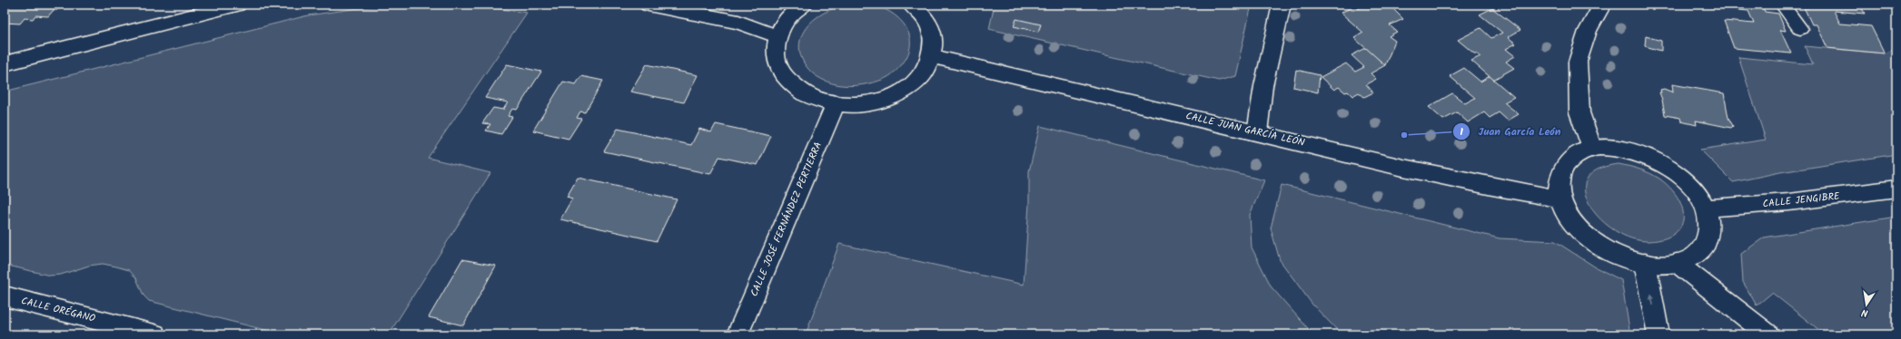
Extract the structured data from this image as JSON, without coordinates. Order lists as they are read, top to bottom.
{
  "streets": {
    "main road": [
      "CALLE JUAN GARCÍA LEÓN",
      "CALLE JENGIBRE",
      "CALLE JOSÉ FERNÁNDEZ PERTIERRA",
      "CALLE ORÉGANO"
    ]
  },
  "places": ["Juan García León"],
  "north": "bottom"
}
